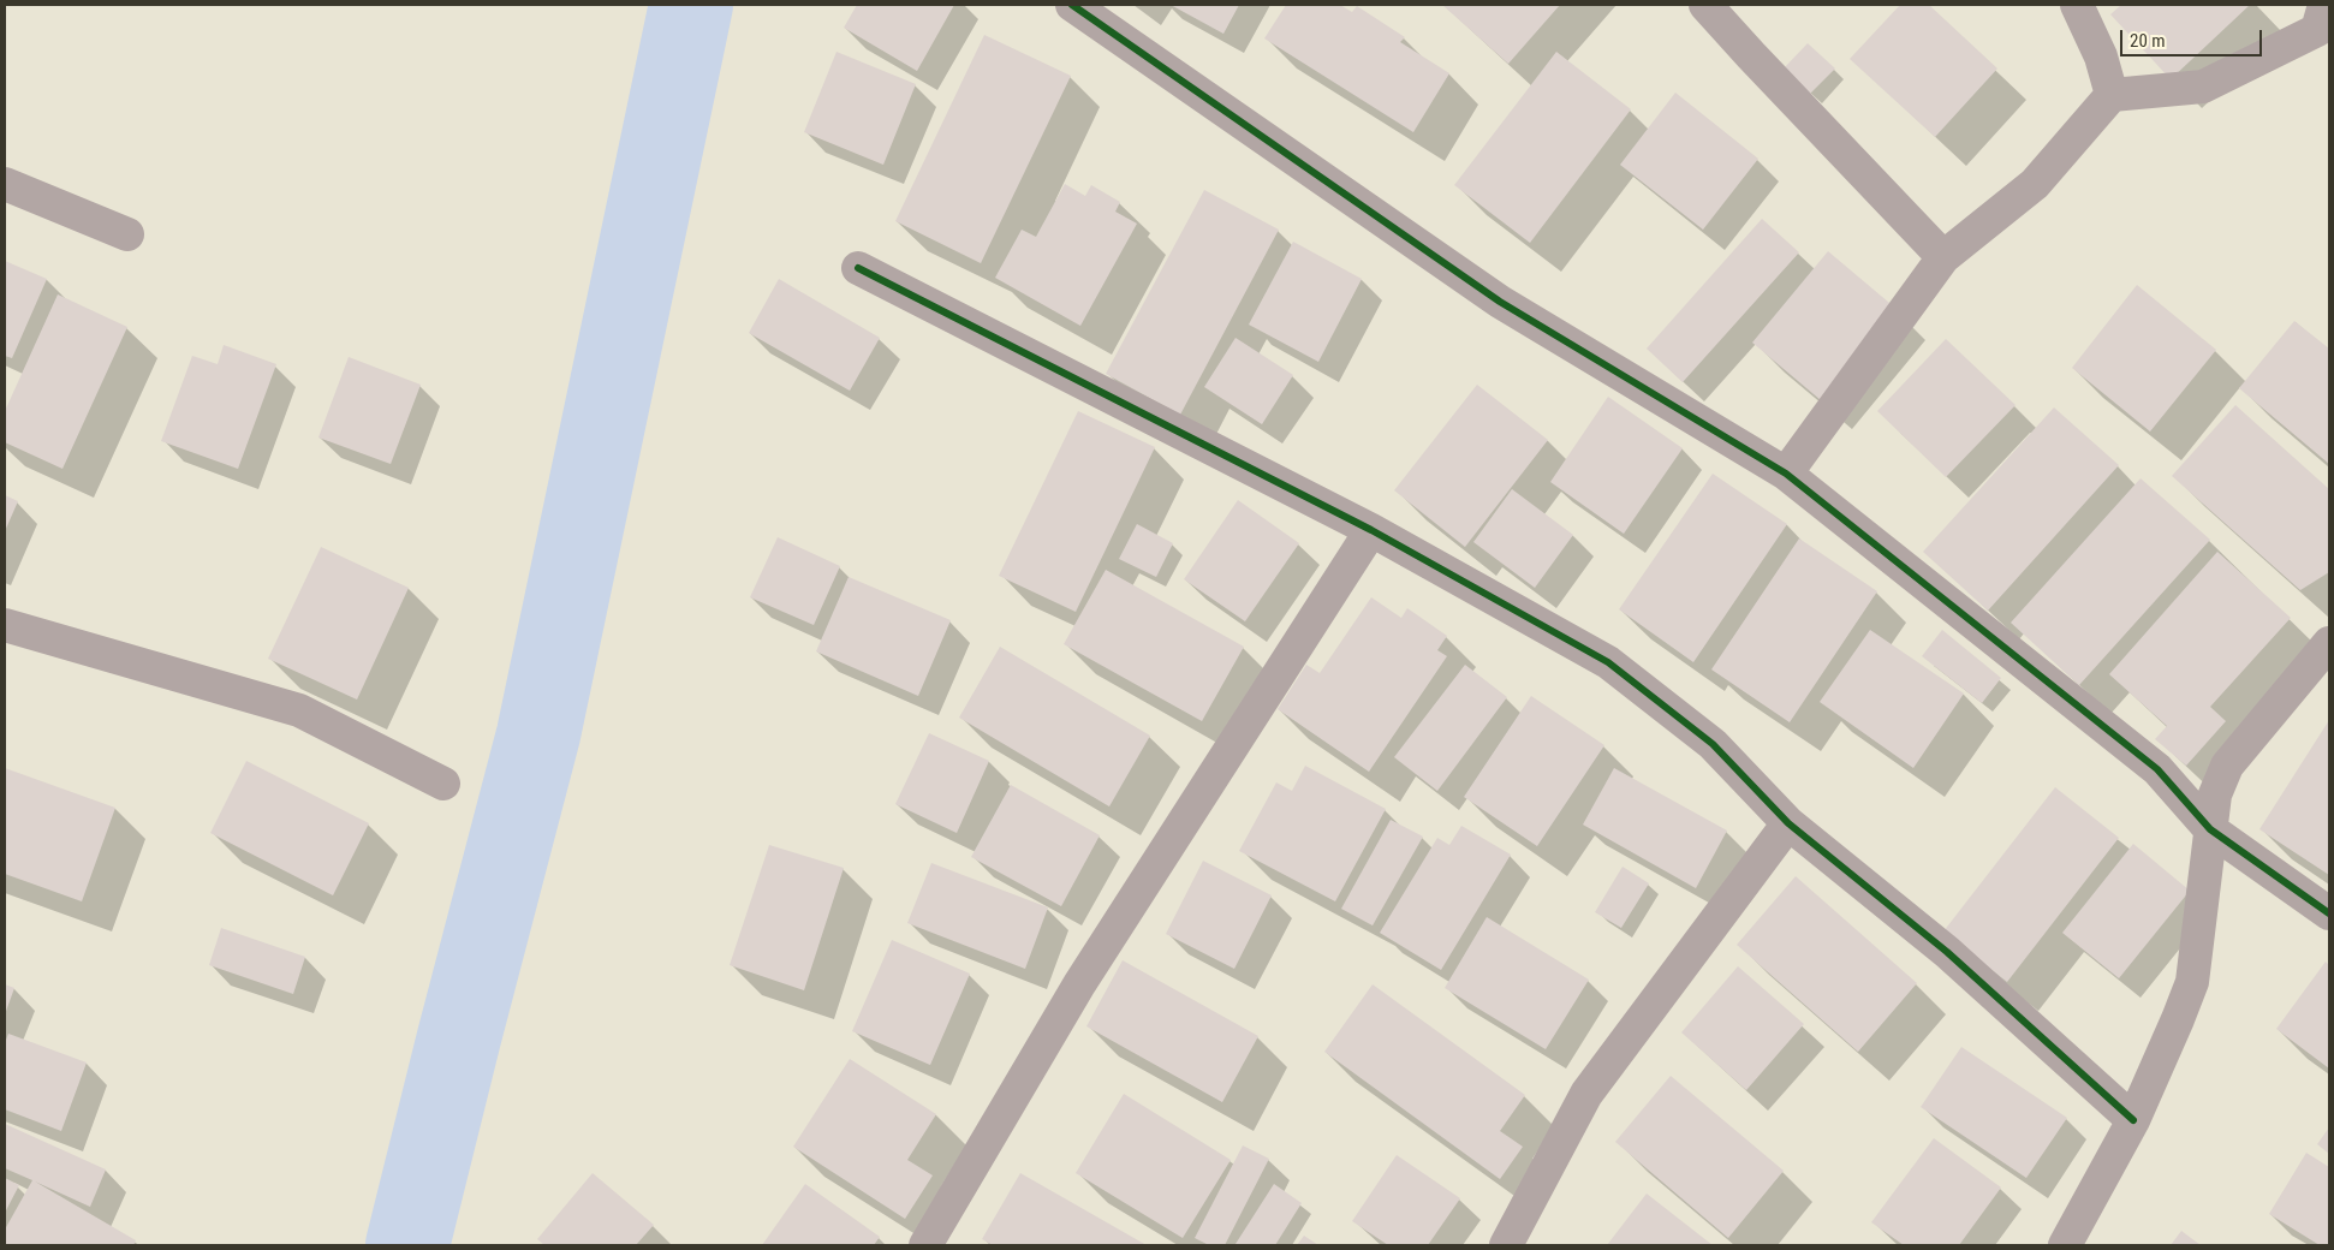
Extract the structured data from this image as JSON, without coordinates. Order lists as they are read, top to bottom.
{
  "scale_bar": "20 m"
}
